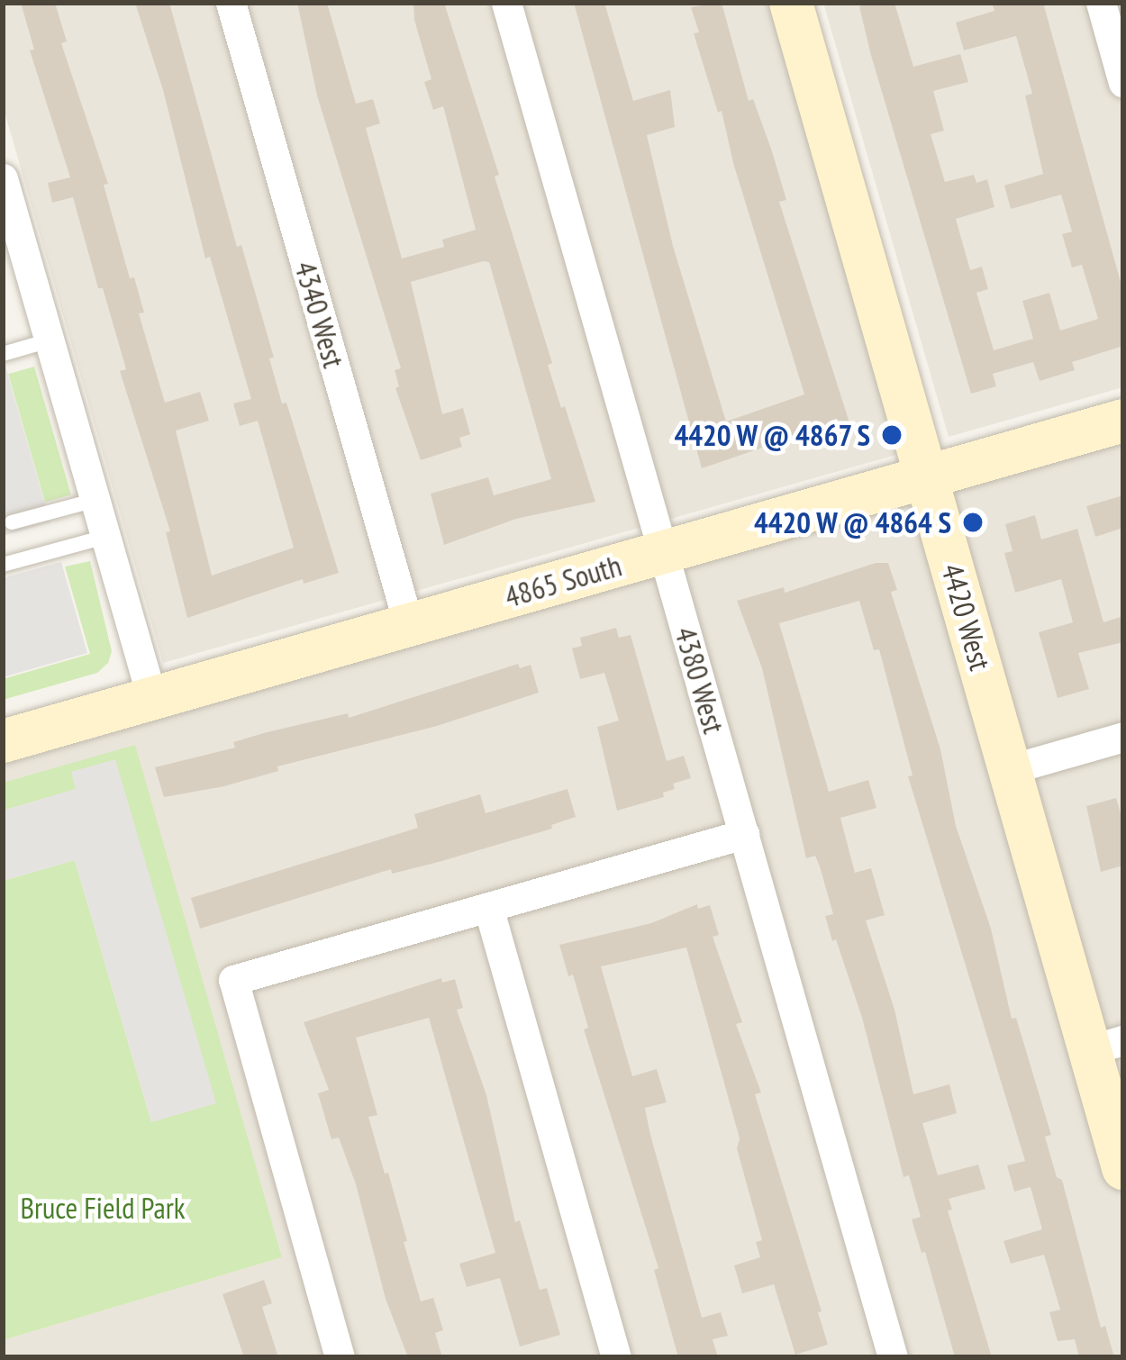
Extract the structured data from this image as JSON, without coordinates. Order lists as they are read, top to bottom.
{
  "streets": {
    "street": [
      "4340 West",
      "4865 South",
      "4420 West",
      "4380 West"
    ]
  },
  "crossings": [
    ["4340 West", "4865 South"],
    ["4865 South", "4420 West"],
    ["4865 South", "4380 West"]
  ],
  "parks": ["Bruce Field Park"],
  "places": ["4420 W @ 4867 S", "4420 W @ 4864 S"]
}
